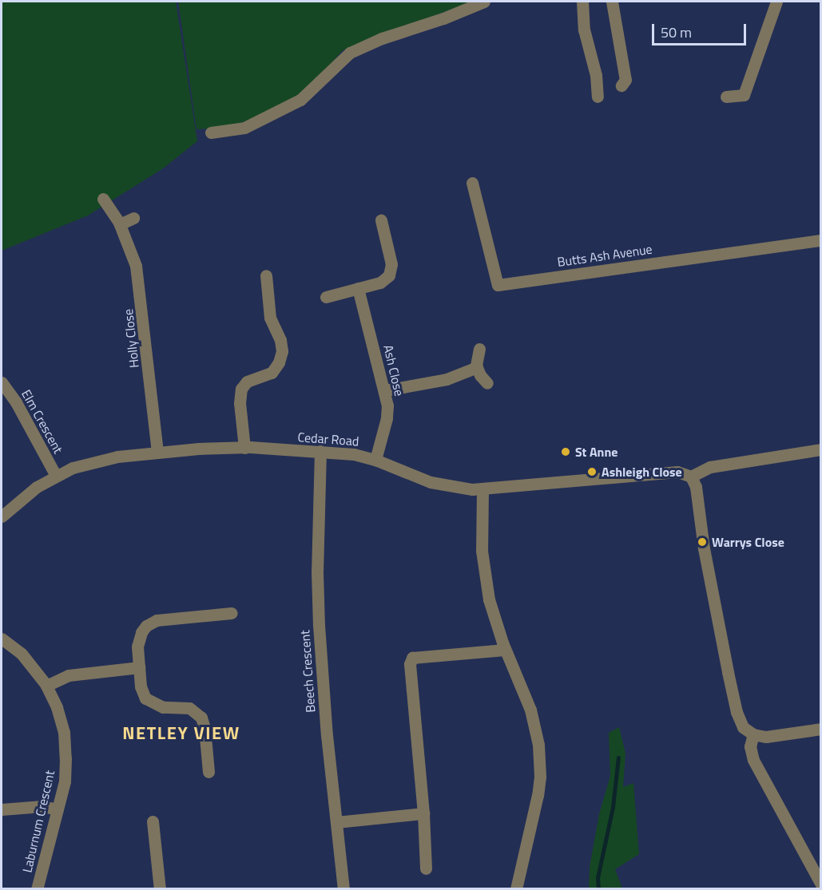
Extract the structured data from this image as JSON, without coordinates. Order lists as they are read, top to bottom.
{
  "streets": {
    "street": [
      "Butts Ash Avenue",
      "Holly Close",
      "Ash Close",
      "Elm Crescent",
      "Cedar Road",
      "Beech Crescent",
      "Laburnum Crescent"
    ]
  },
  "crossings": [
    ["Holly Close", "Cedar Road"],
    ["Ash Close", "Cedar Road"],
    ["Elm Crescent", "Cedar Road"],
    ["Cedar Road", "Beech Crescent"]
  ],
  "districts": ["NETLEY VIEW"],
  "places": ["St Anne", "Ashleigh Close", "Warrys Close"],
  "scale_bar": "50 m"
}
